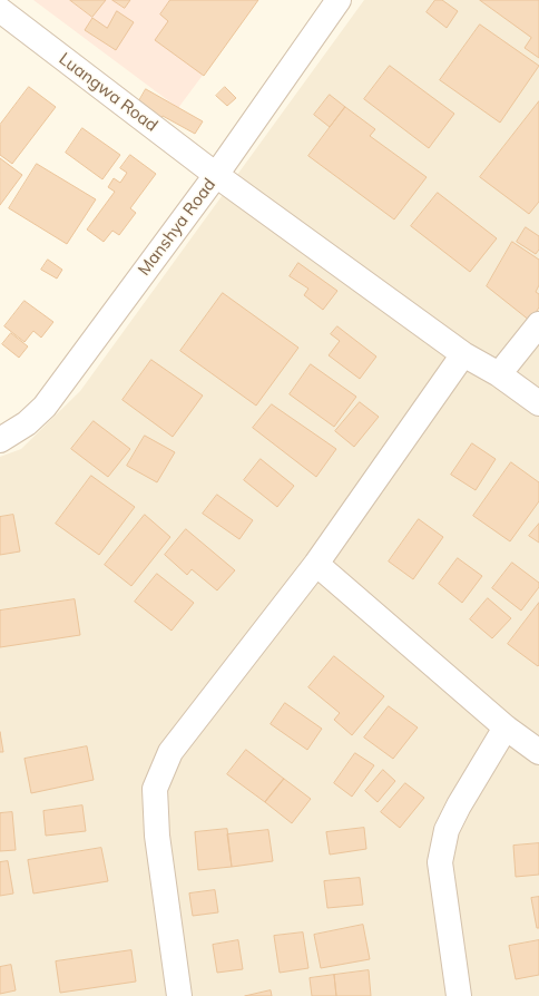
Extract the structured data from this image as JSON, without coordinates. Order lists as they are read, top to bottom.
{
  "streets": {
    "street": ["Luangwa Road", "Manshya Road"]
  },
  "crossings": [
    ["Luangwa Road", "Manshya Road"]
  ]
}
